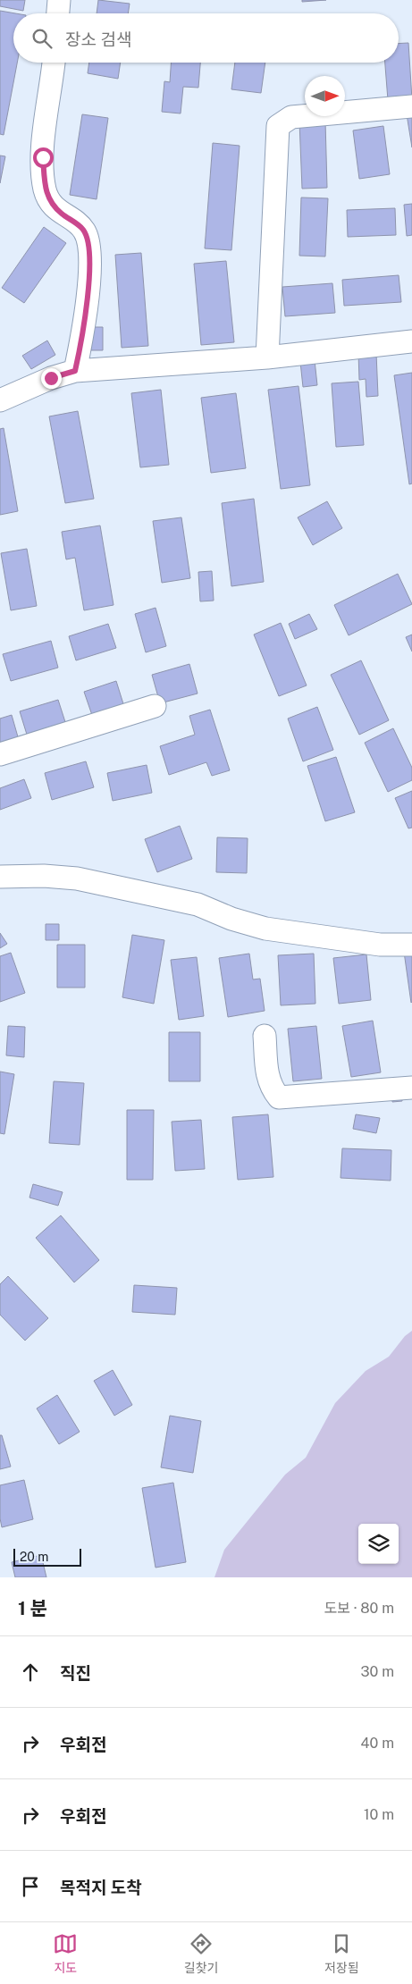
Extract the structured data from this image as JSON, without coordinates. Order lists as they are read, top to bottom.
{
  "scale_bar": "20 m",
  "north": "right",
  "page": {
    "search": "장소 검색",
    "scale": "20 m",
    "heading": ["1 분", "도보 · 80 m"],
    "list": [
      ["직진", "30 m"],
      ["우회전", "40 m"],
      ["우회전", "10 m"],
      "목적지 도착"
    ],
    "nav": ["지도", "길찾기", "저장됨"]
  }
}
